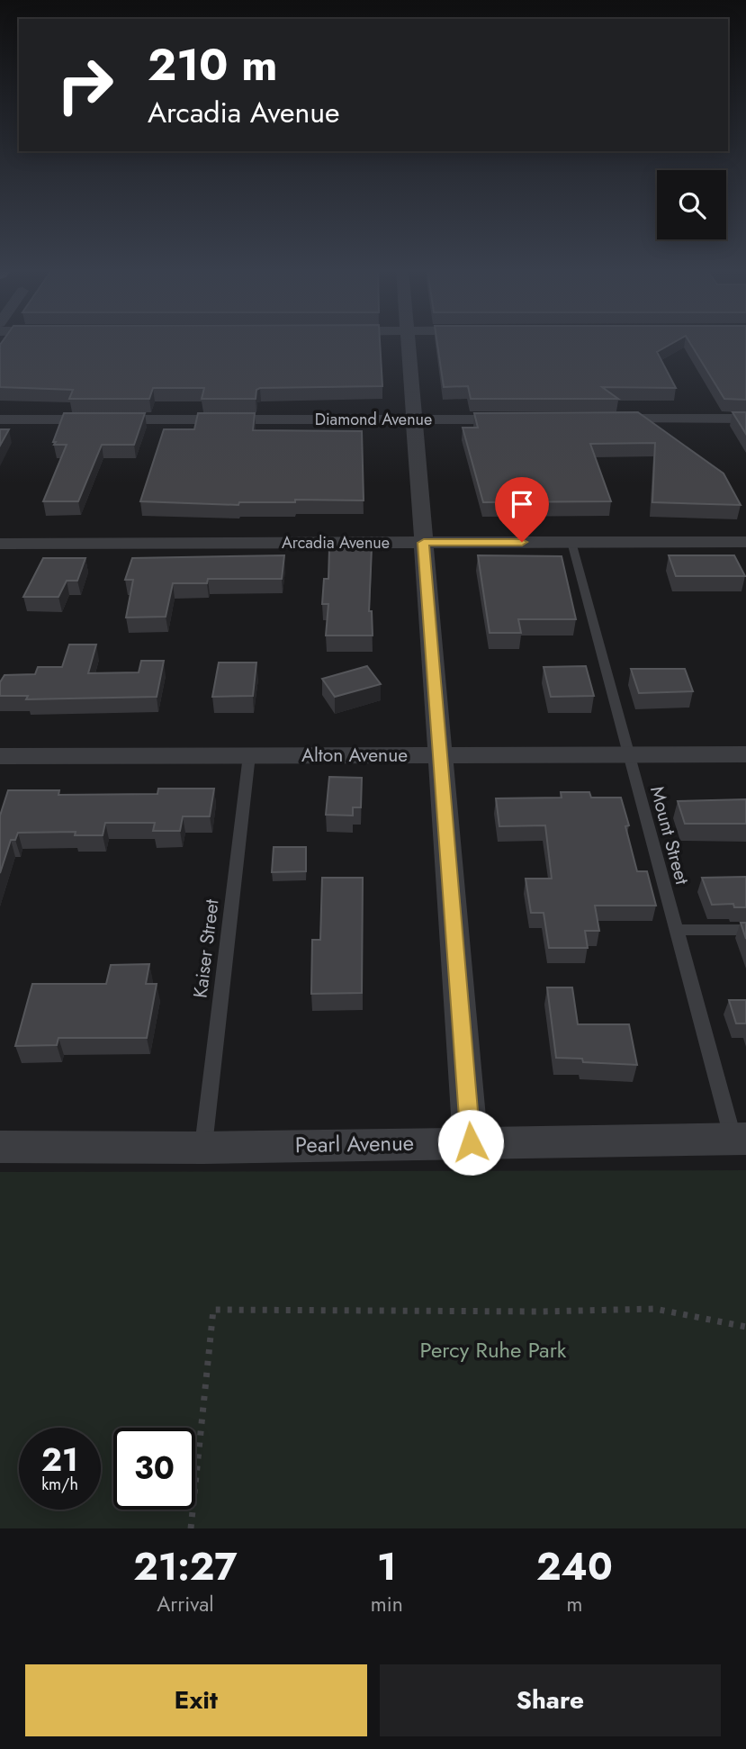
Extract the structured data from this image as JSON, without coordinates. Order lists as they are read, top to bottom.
{
  "streets": {
    "street": [
      "Diamond Avenue",
      "Arcadia Avenue",
      "Alton Avenue",
      "Pearl Avenue"
    ],
    "lane": ["Mount Street", "Kaiser Street"]
  },
  "crossings": [
    ["Arcadia Avenue", "Mount Street"],
    ["Alton Avenue", "Mount Street"],
    ["Alton Avenue", "Kaiser Street"],
    ["Mount Street", "Pearl Avenue"],
    ["Kaiser Street", "Pearl Avenue"]
  ],
  "parks": ["Percy Ruhe Park"],
  "page": {
    "turn": ["210 m", "Arcadia Avenue"],
    "speed": "21 km/h",
    "limit": "30",
    "eta": [
      "21:27",
      "Arrival",
      "1",
      "min",
      "240",
      "m"
    ],
    "buttons": ["Exit", "Share"]
  }
}
